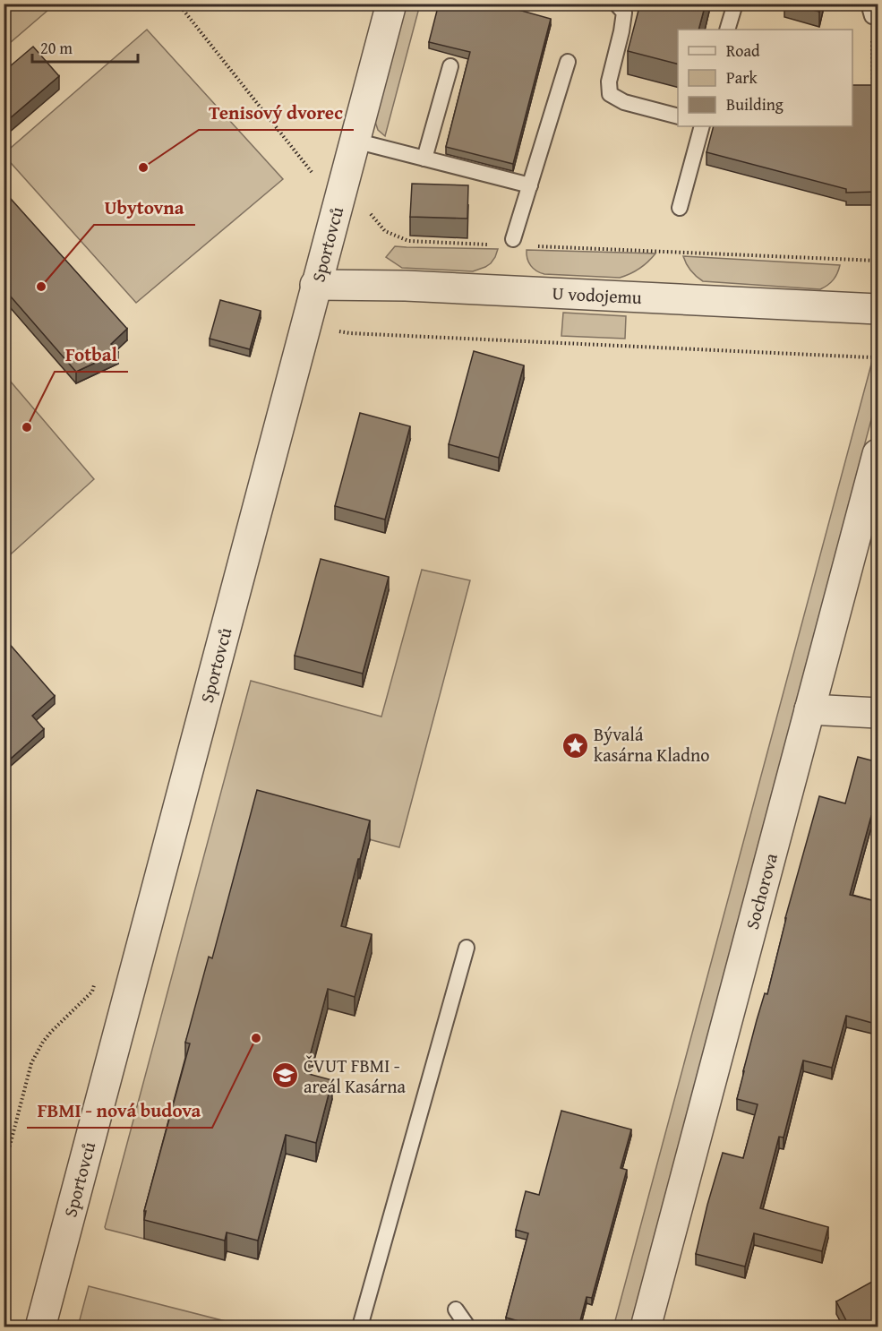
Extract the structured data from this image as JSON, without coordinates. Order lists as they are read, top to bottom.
{
  "streets": {
    "street": ["Sportovců", "U vodojemu", "Sochorova"]
  },
  "crossings": [
    ["Sportovců", "U vodojemu"]
  ],
  "places": {
    "other": [
      "Tenisový dvorec",
      "Ubytovna",
      "Fotbal",
      "FBMI - nová budova"
    ],
    "place": ["Bývalá kasárna Kladno"],
    "school or university": ["ČVUT FBMI - areál Kasárna"]
  },
  "legend": ["Road", "Park", "Building"],
  "scale_bar": "20 m"
}
